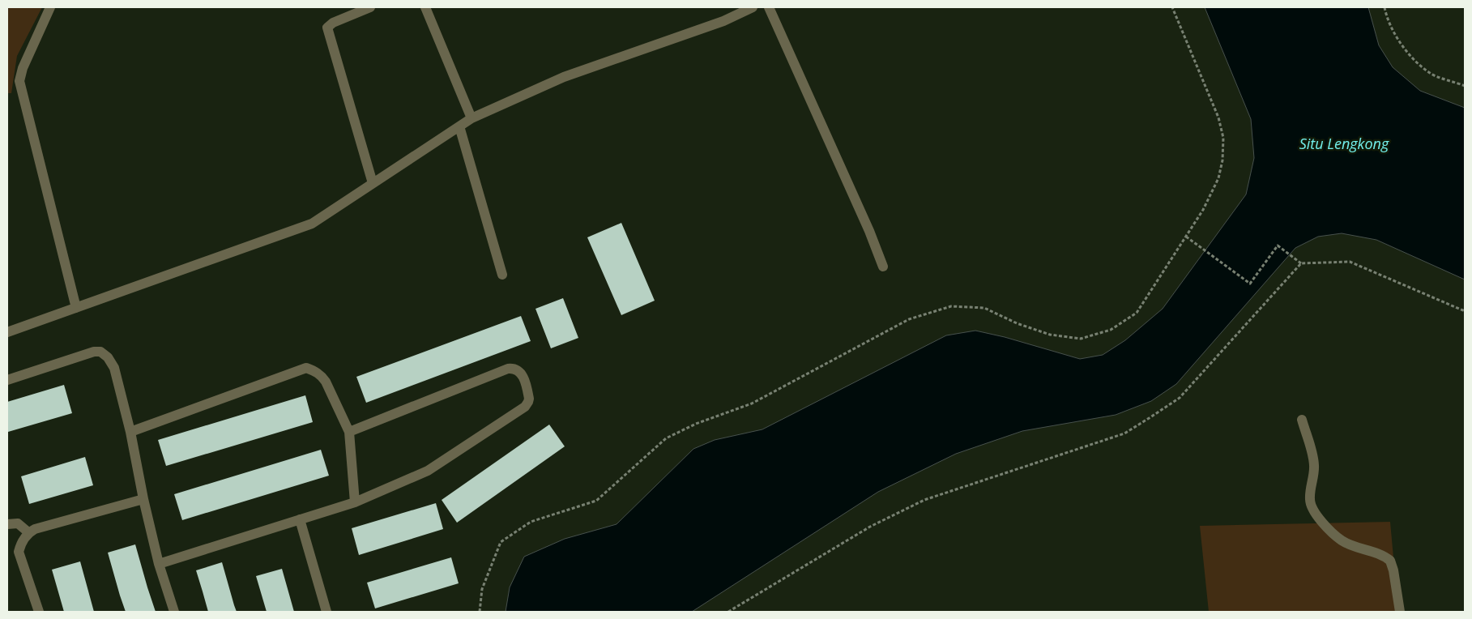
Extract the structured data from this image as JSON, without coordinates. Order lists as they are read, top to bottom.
{
  "water": ["Situ Lengkong"]
}
